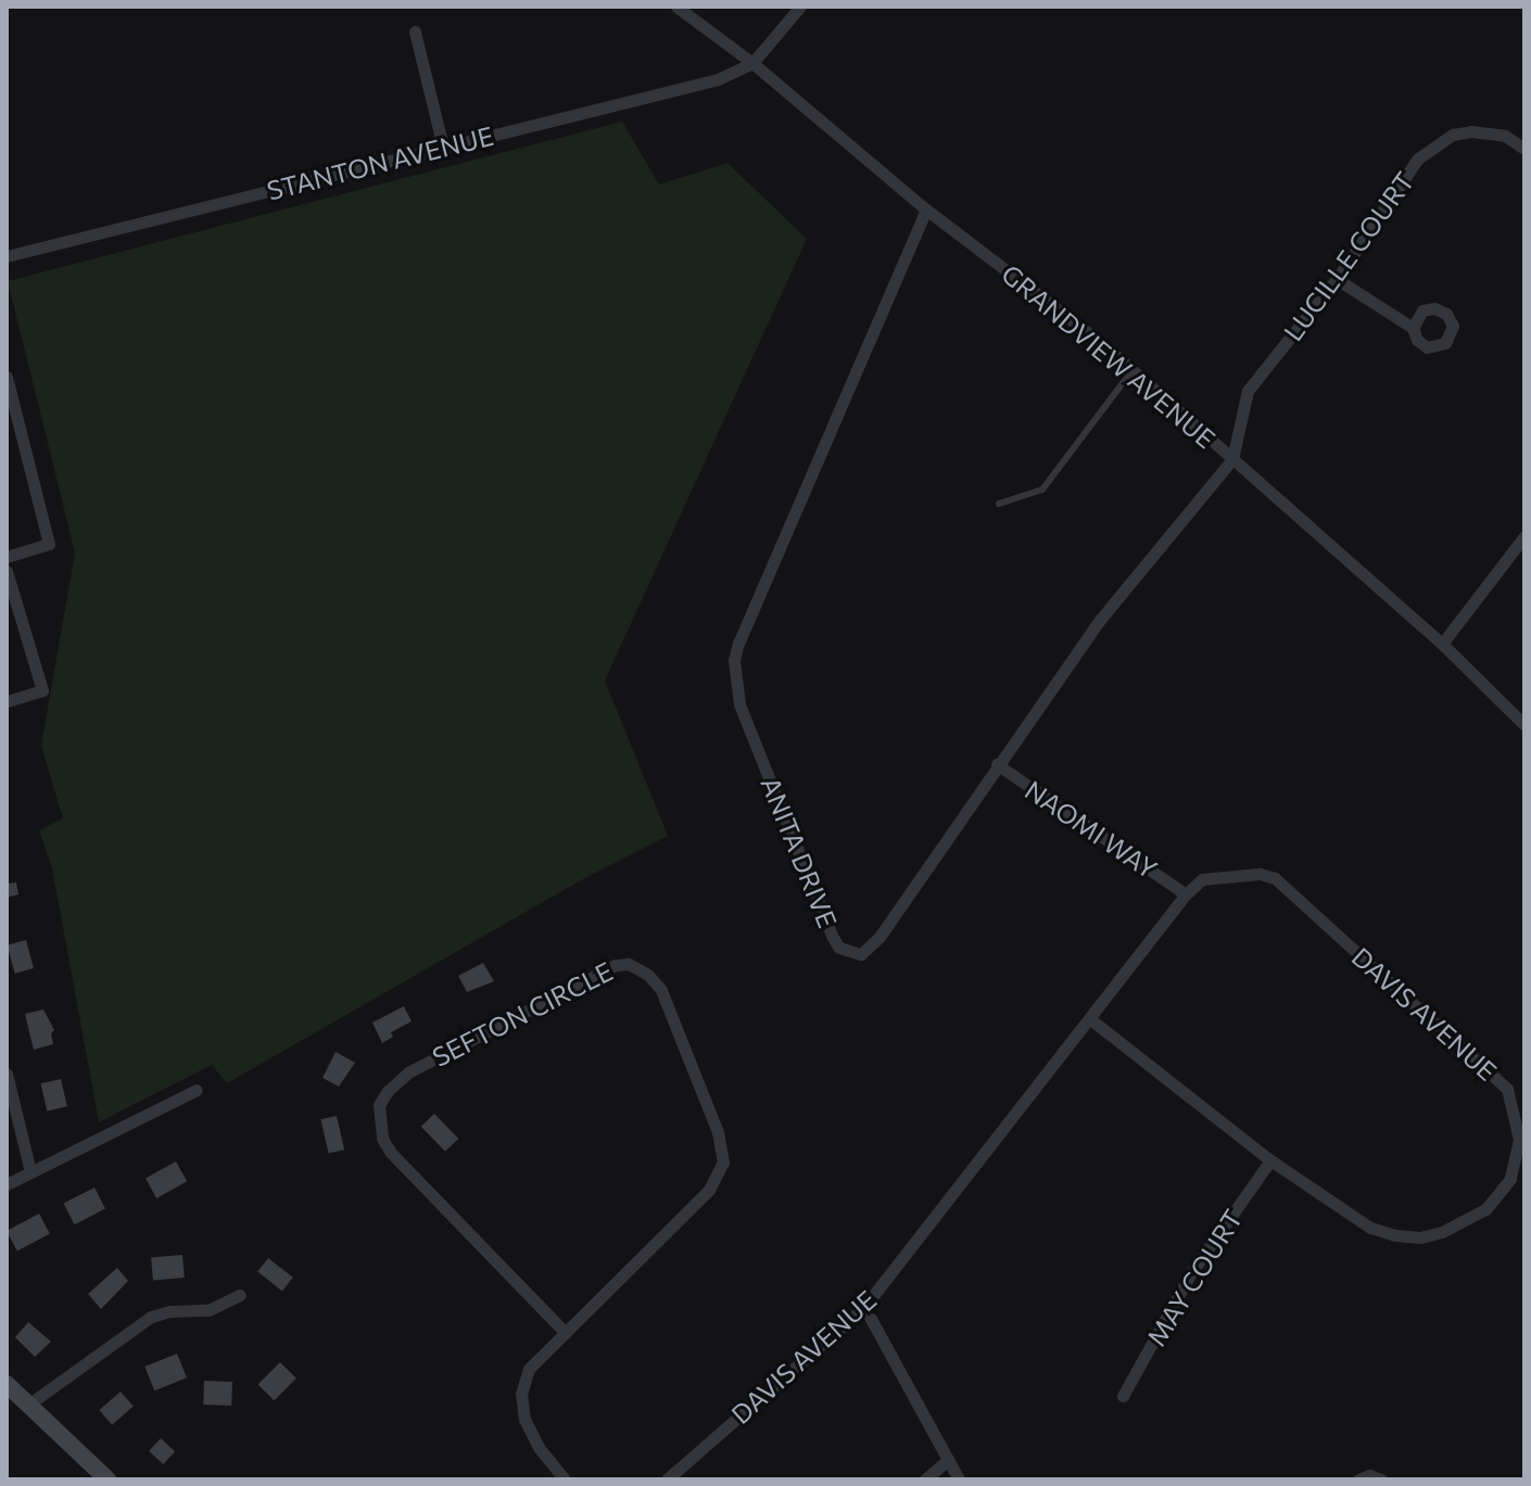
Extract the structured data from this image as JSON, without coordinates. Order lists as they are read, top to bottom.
{
  "streets": {
    "street": [
      "STANTON AVENUE",
      "LUCILLE COURT",
      "GRANDVIEW AVENUE",
      "NAOMI WAY",
      "ANITA DRIVE",
      "SEFTON CIRCLE",
      "DAVIS AVENUE",
      "MAY COURT"
    ]
  },
  "crossings": [
    ["STANTON AVENUE", "GRANDVIEW AVENUE"],
    ["LUCILLE COURT", "GRANDVIEW AVENUE"],
    ["LUCILLE COURT", "ANITA DRIVE"],
    ["GRANDVIEW AVENUE", "ANITA DRIVE"],
    ["NAOMI WAY", "ANITA DRIVE"],
    ["NAOMI WAY", "DAVIS AVENUE"],
    ["DAVIS AVENUE", "MAY COURT"]
  ]
}
